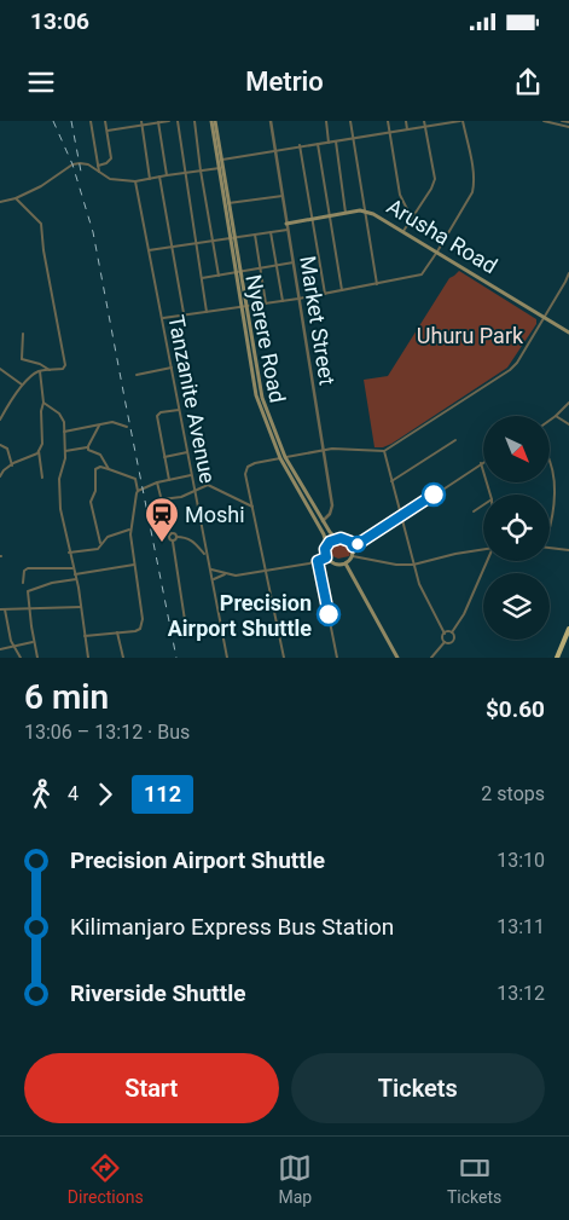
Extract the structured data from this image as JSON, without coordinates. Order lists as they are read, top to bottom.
{
  "streets": {
    "main road": ["Arusha Road", "Nyerere Road"],
    "street": ["Market Street", "Tanzanite Avenue"]
  },
  "crossings": [
    ["Arusha Road", "Market Street"],
    ["Market Street", "Nyerere Road"]
  ],
  "parks": ["Uhuru Park"],
  "places": {
    "station": ["Moshi"],
    "other": ["Precision Airport Shuttle"]
  },
  "lines": ["bus line 112"],
  "north": "bottom right",
  "page": {
    "status": "13:06",
    "header": "Metrio",
    "heading": ["6 min", "13:06 – 13:12 · Bus", "$0.60"],
    "legs": ["4", "112", "2 stops"],
    "list": [
      {
        "name": "Precision Airport Shuttle",
        "value": "13:10"
      },
      {
        "name": "Kilimanjaro Express Bus Station",
        "value": "13:11"
      },
      {
        "name": "Riverside Shuttle",
        "value": "13:12"
      }
    ],
    "buttons": ["Start", "Tickets"],
    "tabs": ["Directions", "Map", "Tickets"]
  }
}
